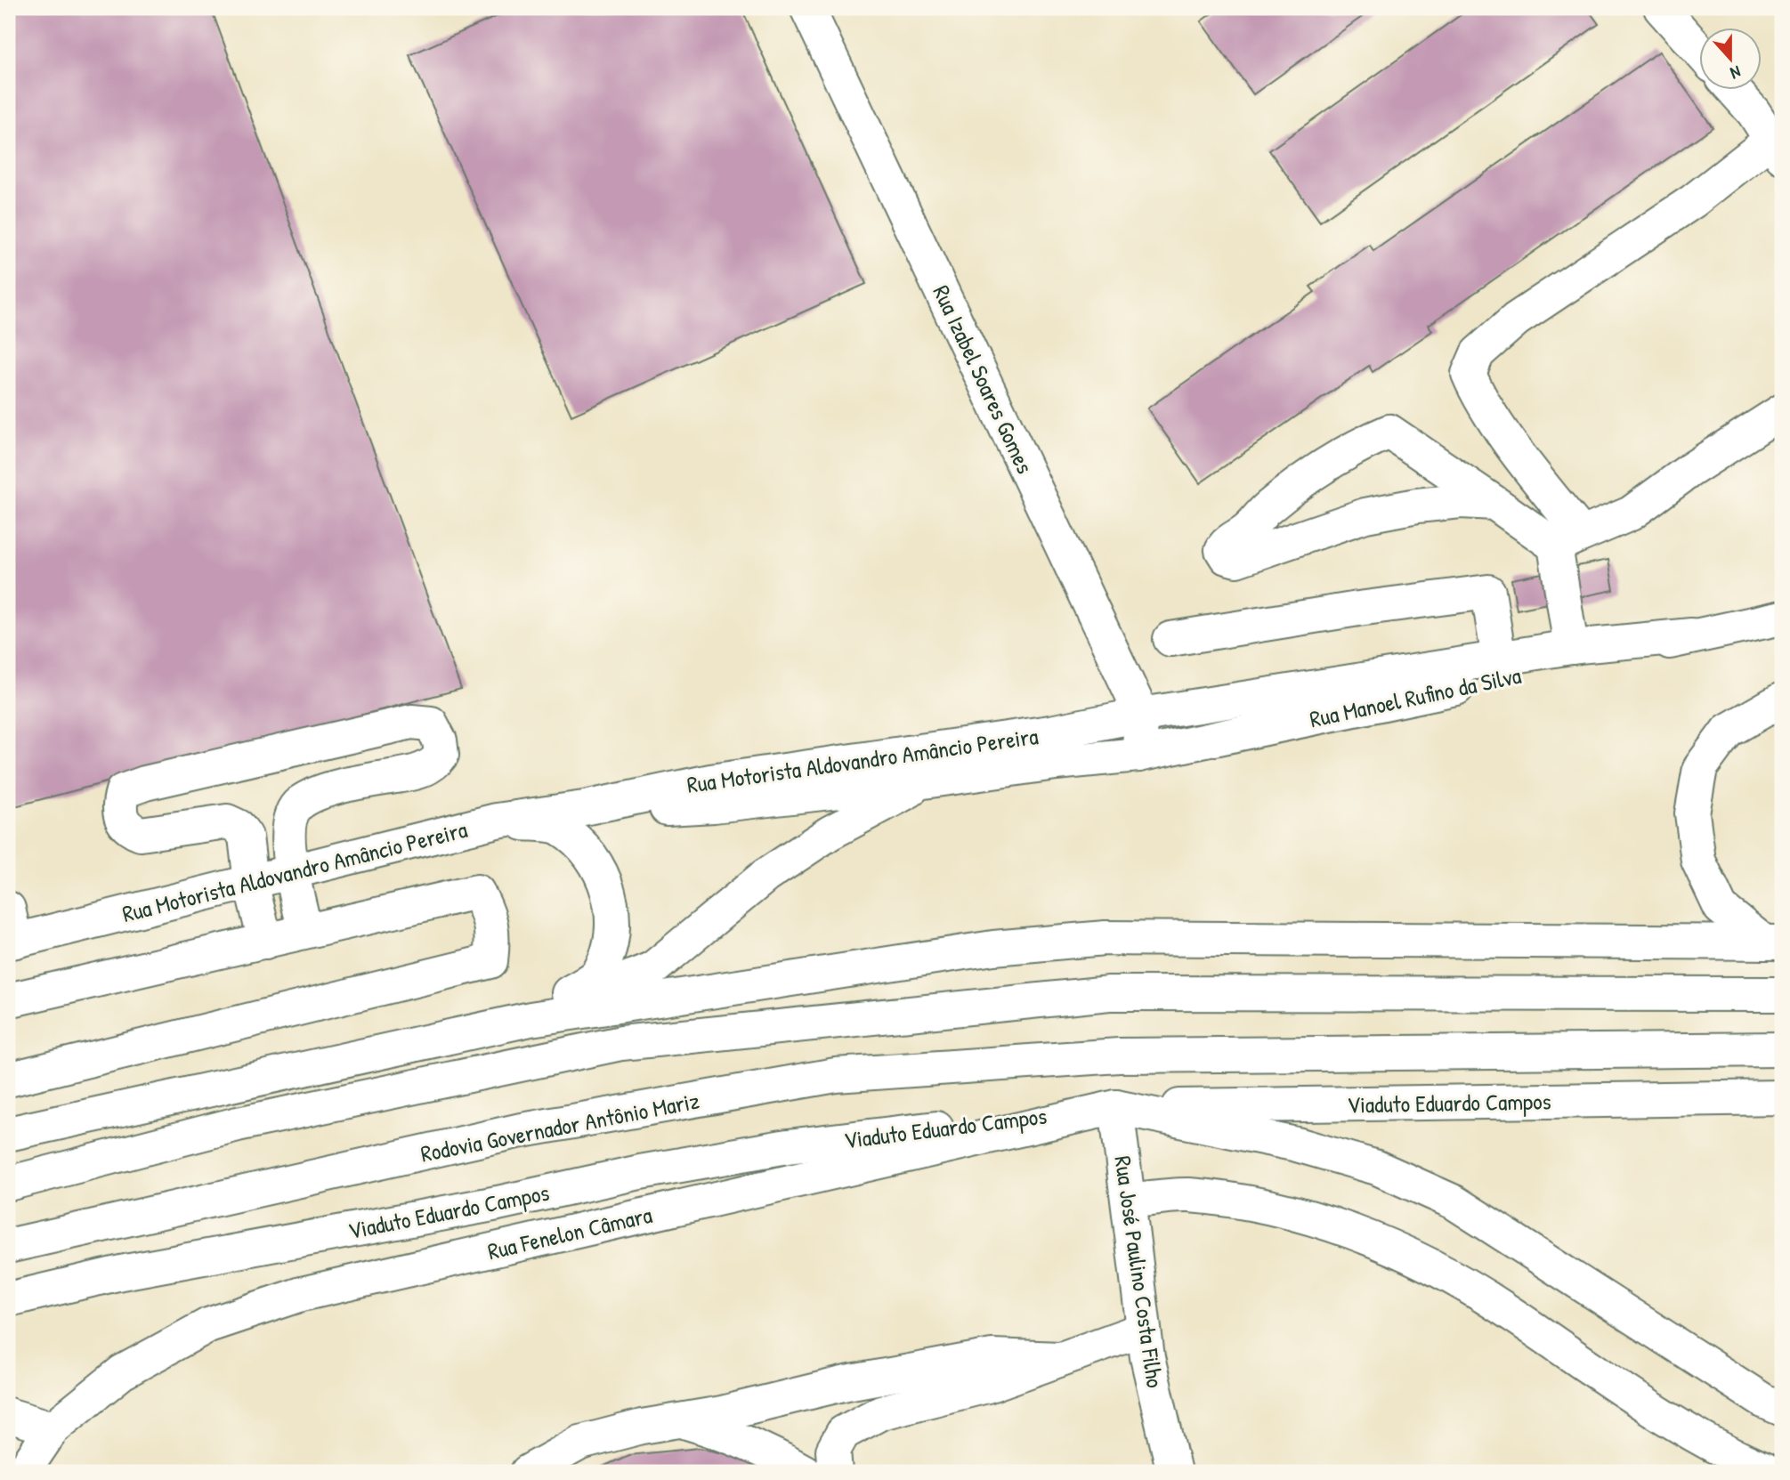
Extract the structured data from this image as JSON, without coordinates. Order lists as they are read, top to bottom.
{
  "streets": {
    "main road": [
      "Rua Izabel Soares Gomes",
      "Rua Manoel Rufino da Silva",
      "Rua Motorista Aldovandro Amâncio Pereira",
      "Viaduto Eduardo Campos",
      "Rodovia Governador Antônio Mariz",
      "Rua Fenelon Câmara",
      "Rua José Paulino Costa Filho"
    ]
  },
  "crossings": [
    ["Rua Izabel Soares Gomes", "Rua Manoel Rufino da Silva"],
    ["Rua Izabel Soares Gomes", "Rua Motorista Aldovandro Amâncio Pereira"],
    ["Rua Manoel Rufino da Silva", "Rua Motorista Aldovandro Amâncio Pereira"],
    ["Viaduto Eduardo Campos", "Rua Fenelon Câmara"],
    ["Viaduto Eduardo Campos", "Rua José Paulino Costa Filho"],
    ["Rua Fenelon Câmara", "Rua José Paulino Costa Filho"]
  ],
  "north": "bottom"
}
